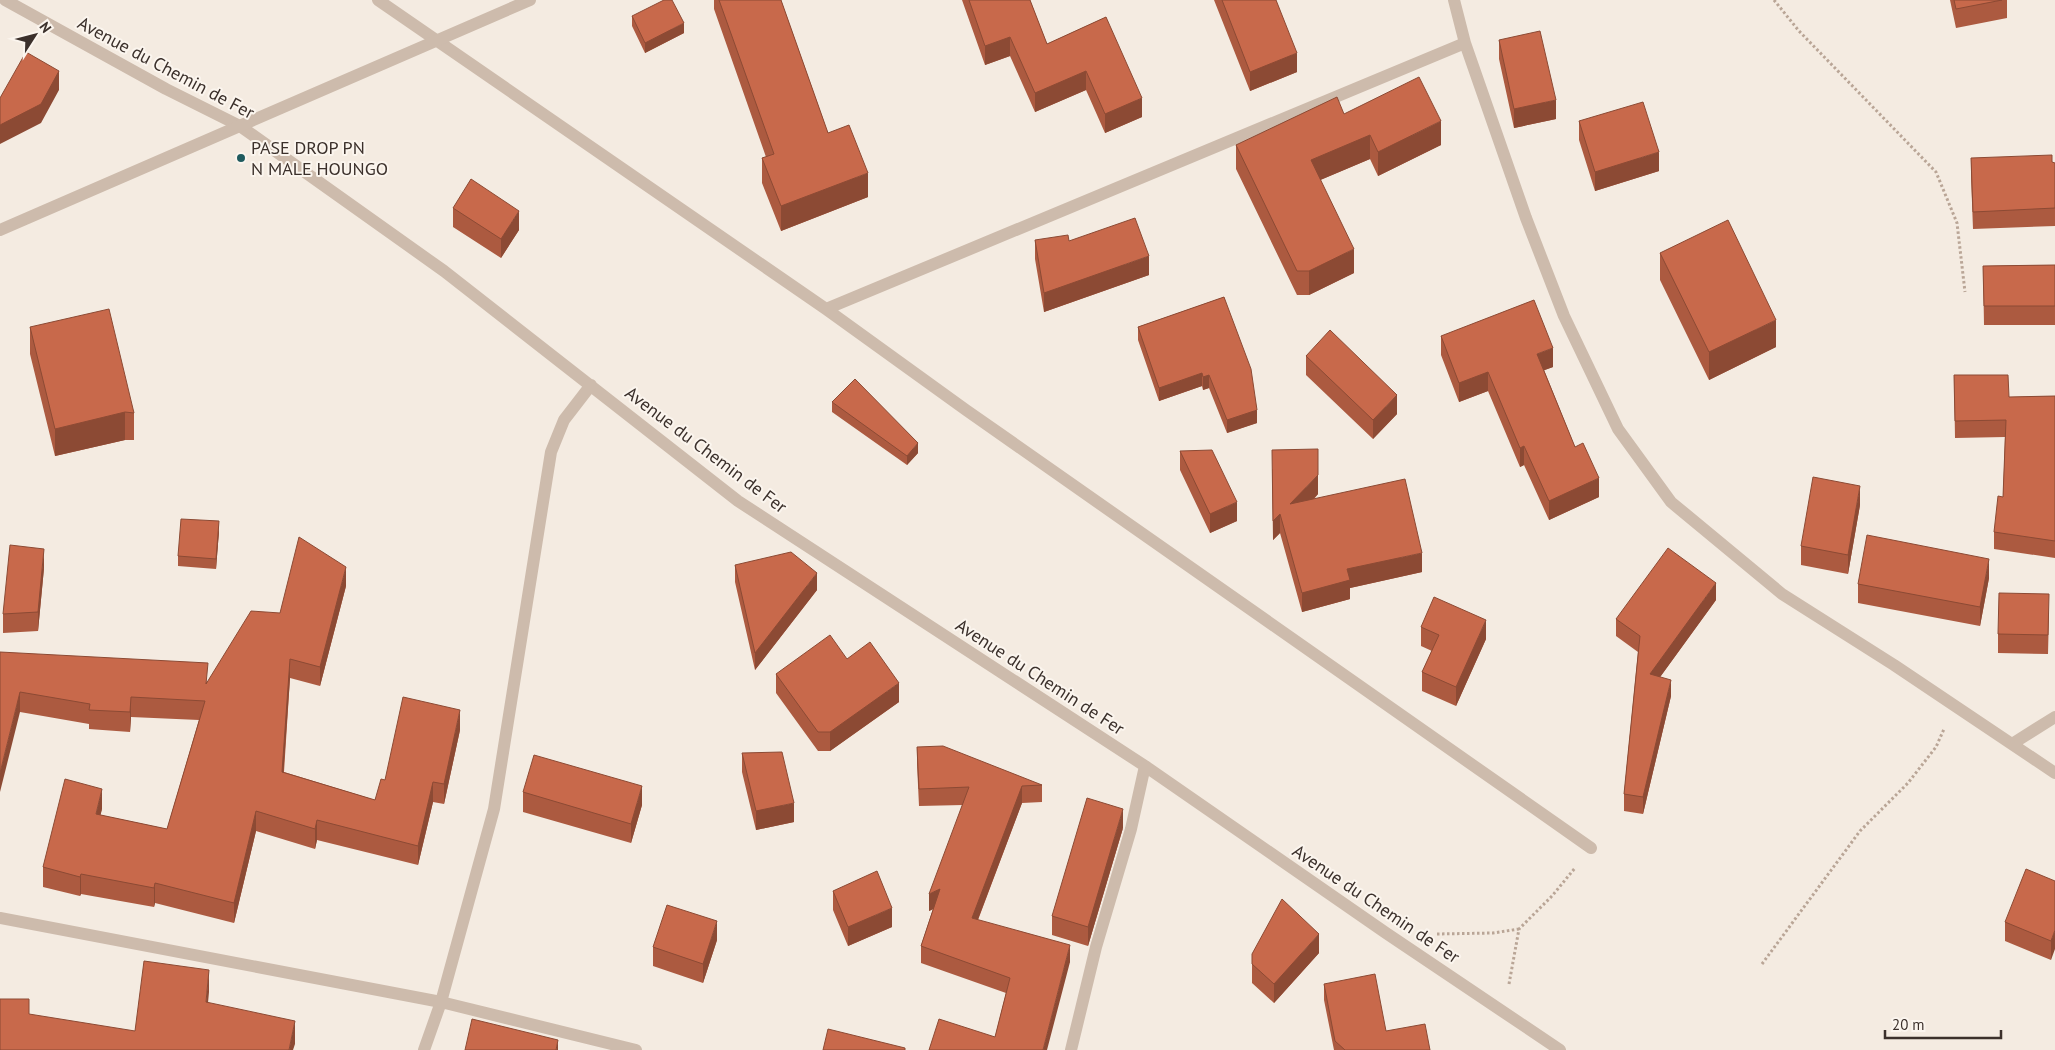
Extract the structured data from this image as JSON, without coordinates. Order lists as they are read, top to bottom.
{
  "streets": {
    "street": ["Avenue du Chemin de Fer"]
  },
  "places": ["PASE DROP PN N MALE HOUNGO"],
  "scale_bar": "20 m",
  "north": "top right"
}
